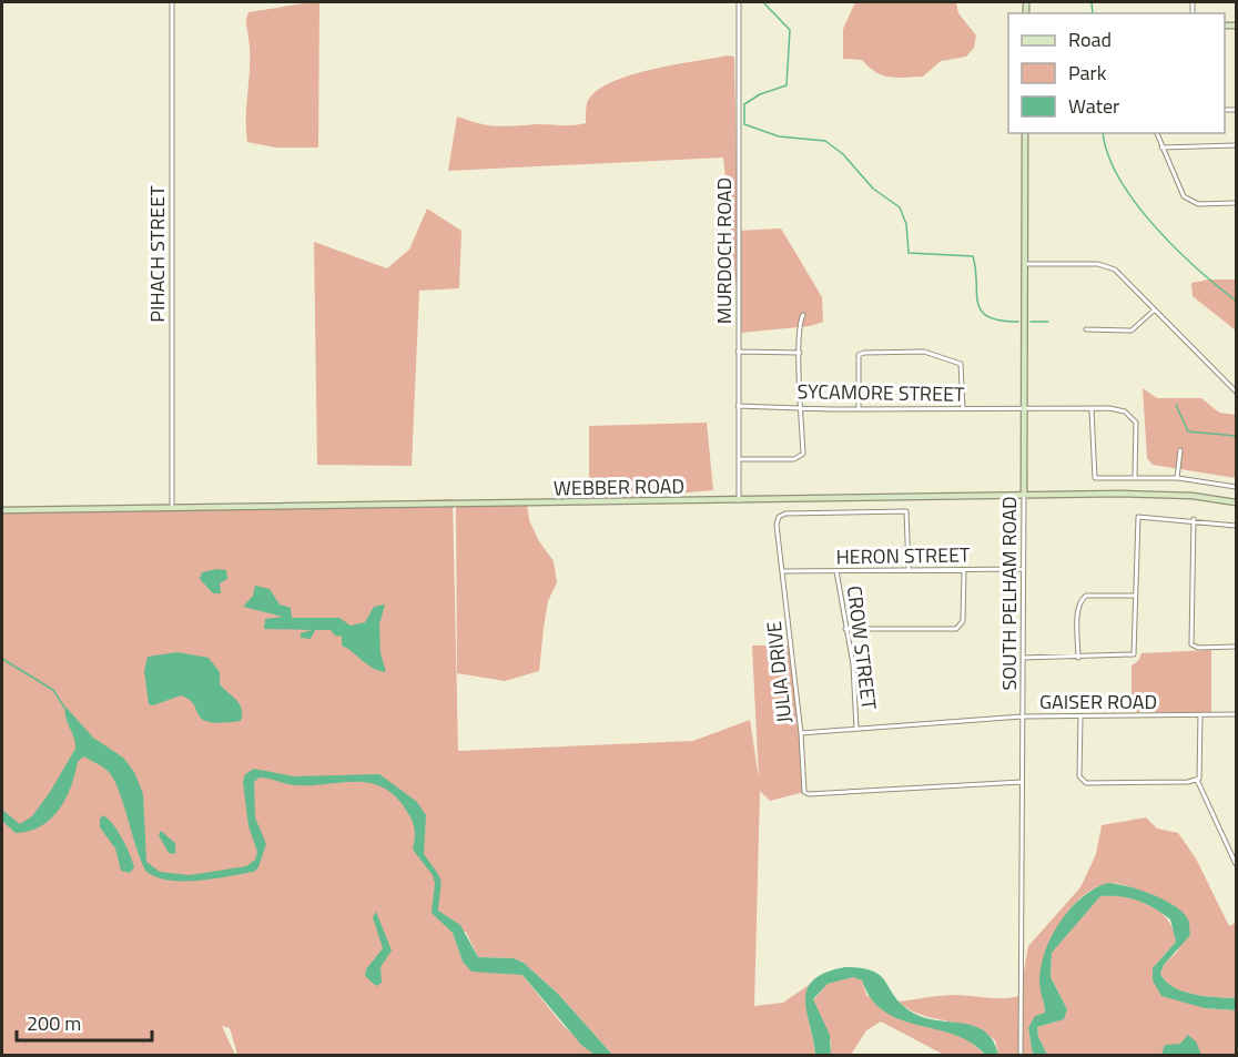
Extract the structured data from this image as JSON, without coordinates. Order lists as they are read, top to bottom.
{
  "streets": {
    "main road": ["WEBBER ROAD", "SOUTH PELHAM ROAD"],
    "street": [
      "MURDOCH ROAD",
      "PIHACH STREET",
      "SYCAMORE STREET",
      "HERON STREET",
      "CROW STREET",
      "JULIA DRIVE",
      "GAISER ROAD"
    ]
  },
  "crossings": [
    ["MURDOCH ROAD", "SYCAMORE STREET"],
    ["MURDOCH ROAD", "WEBBER ROAD"],
    ["PIHACH STREET", "WEBBER ROAD"],
    ["SYCAMORE STREET", "SOUTH PELHAM ROAD"],
    ["WEBBER ROAD", "SOUTH PELHAM ROAD"],
    ["HERON STREET", "SOUTH PELHAM ROAD"],
    ["HERON STREET", "CROW STREET"],
    ["HERON STREET", "JULIA DRIVE"],
    ["SOUTH PELHAM ROAD", "JULIA DRIVE"],
    ["SOUTH PELHAM ROAD", "GAISER ROAD"],
    ["CROW STREET", "GAISER ROAD"],
    ["JULIA DRIVE", "GAISER ROAD"]
  ],
  "legend": ["Road", "Park", "Water"],
  "scale_bar": "200 m"
}
